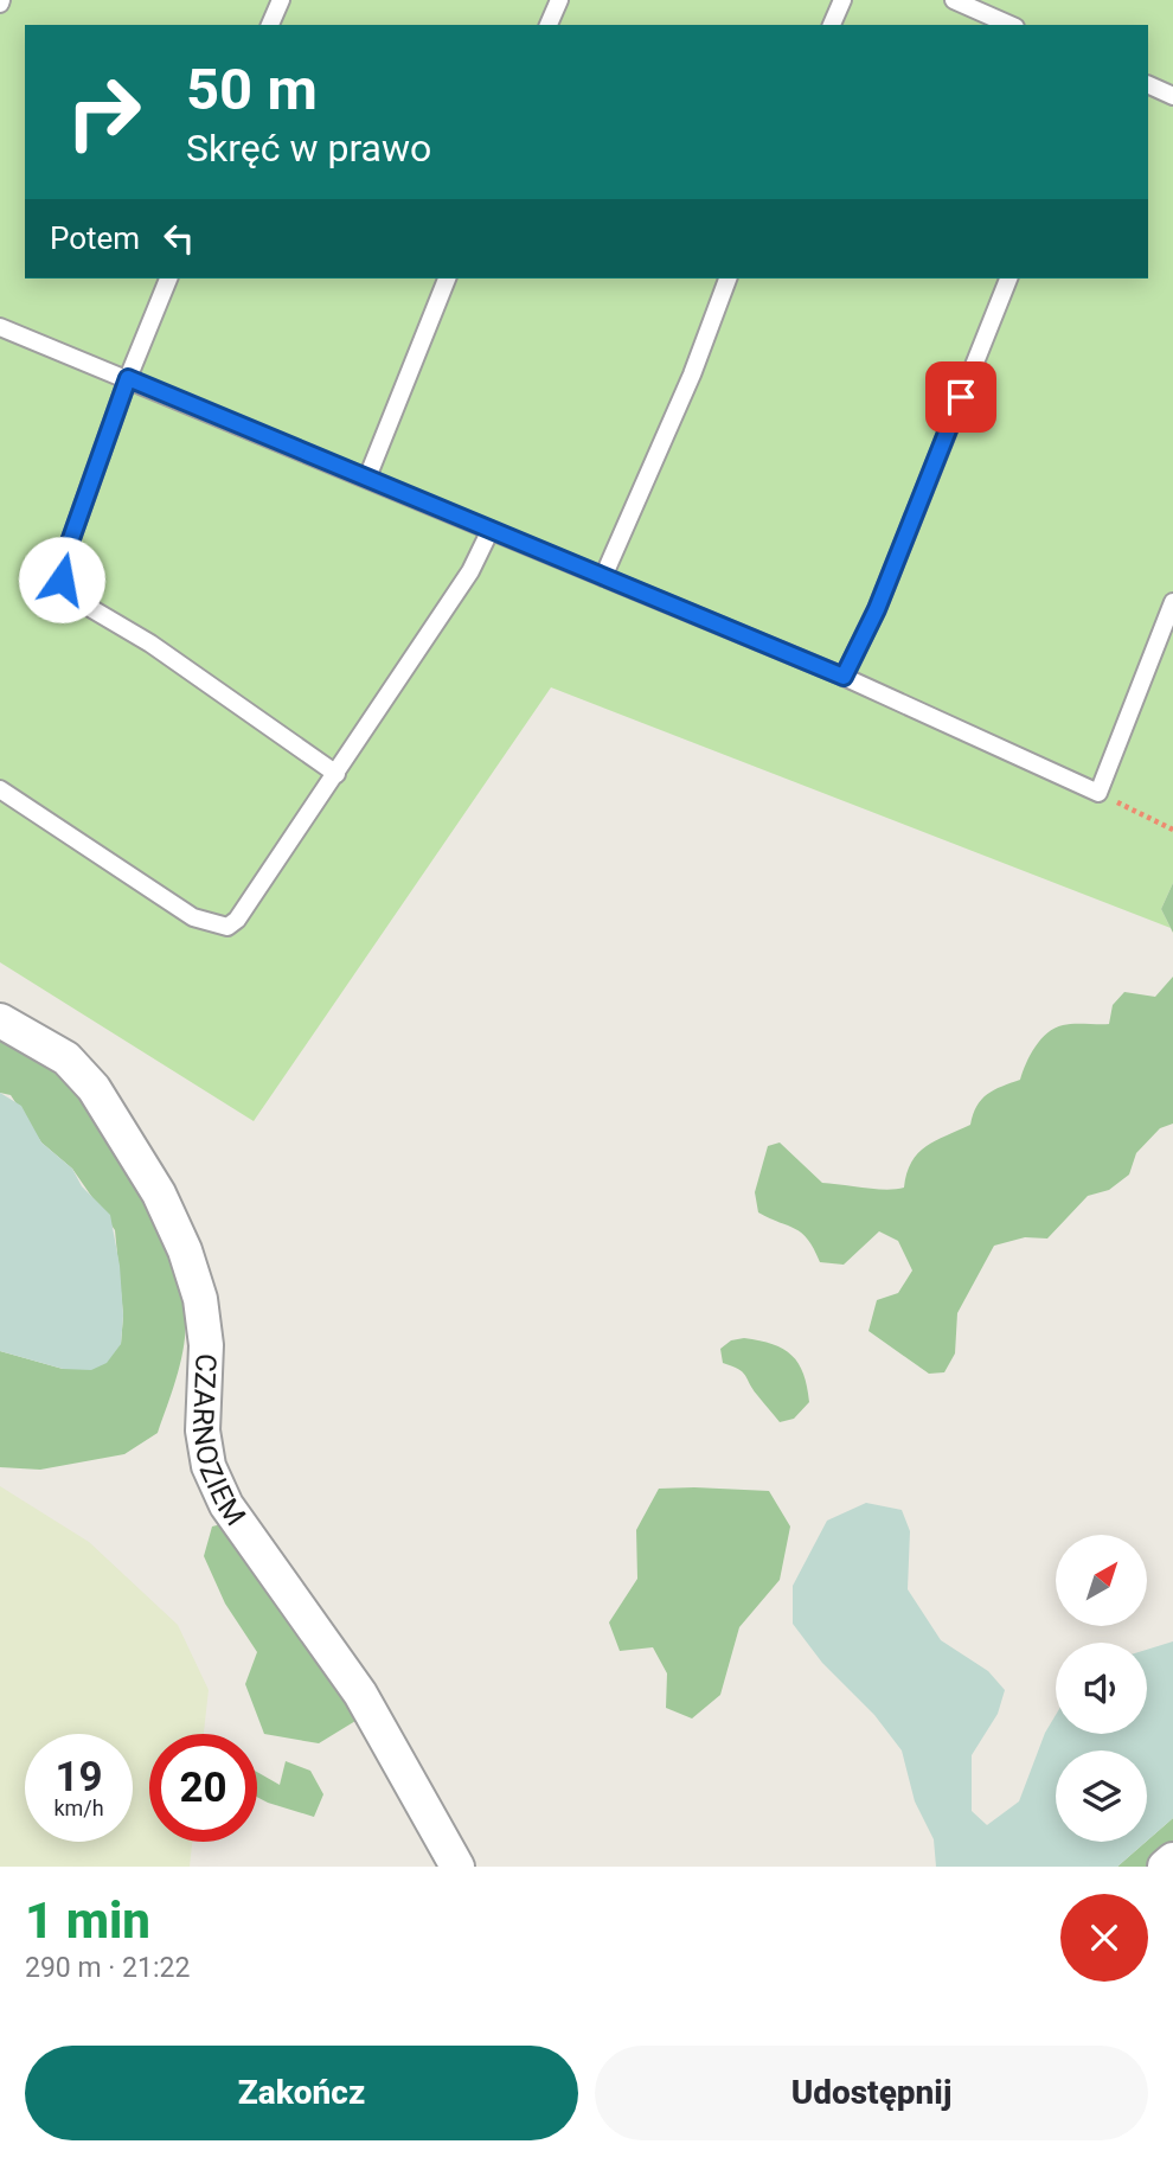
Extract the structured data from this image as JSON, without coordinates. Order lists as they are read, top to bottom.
{
  "streets": {
    "street": ["CZARNOZIEM"]
  },
  "north": "top right",
  "page": {
    "turn": ["50 m", "Skręć w prawo"],
    "then": "Potem",
    "speed": "19 km/h",
    "limit": "20",
    "heading": ["1 min", "290 m · 21:22"],
    "buttons": ["Zakończ", "Udostępnij"]
  }
}
